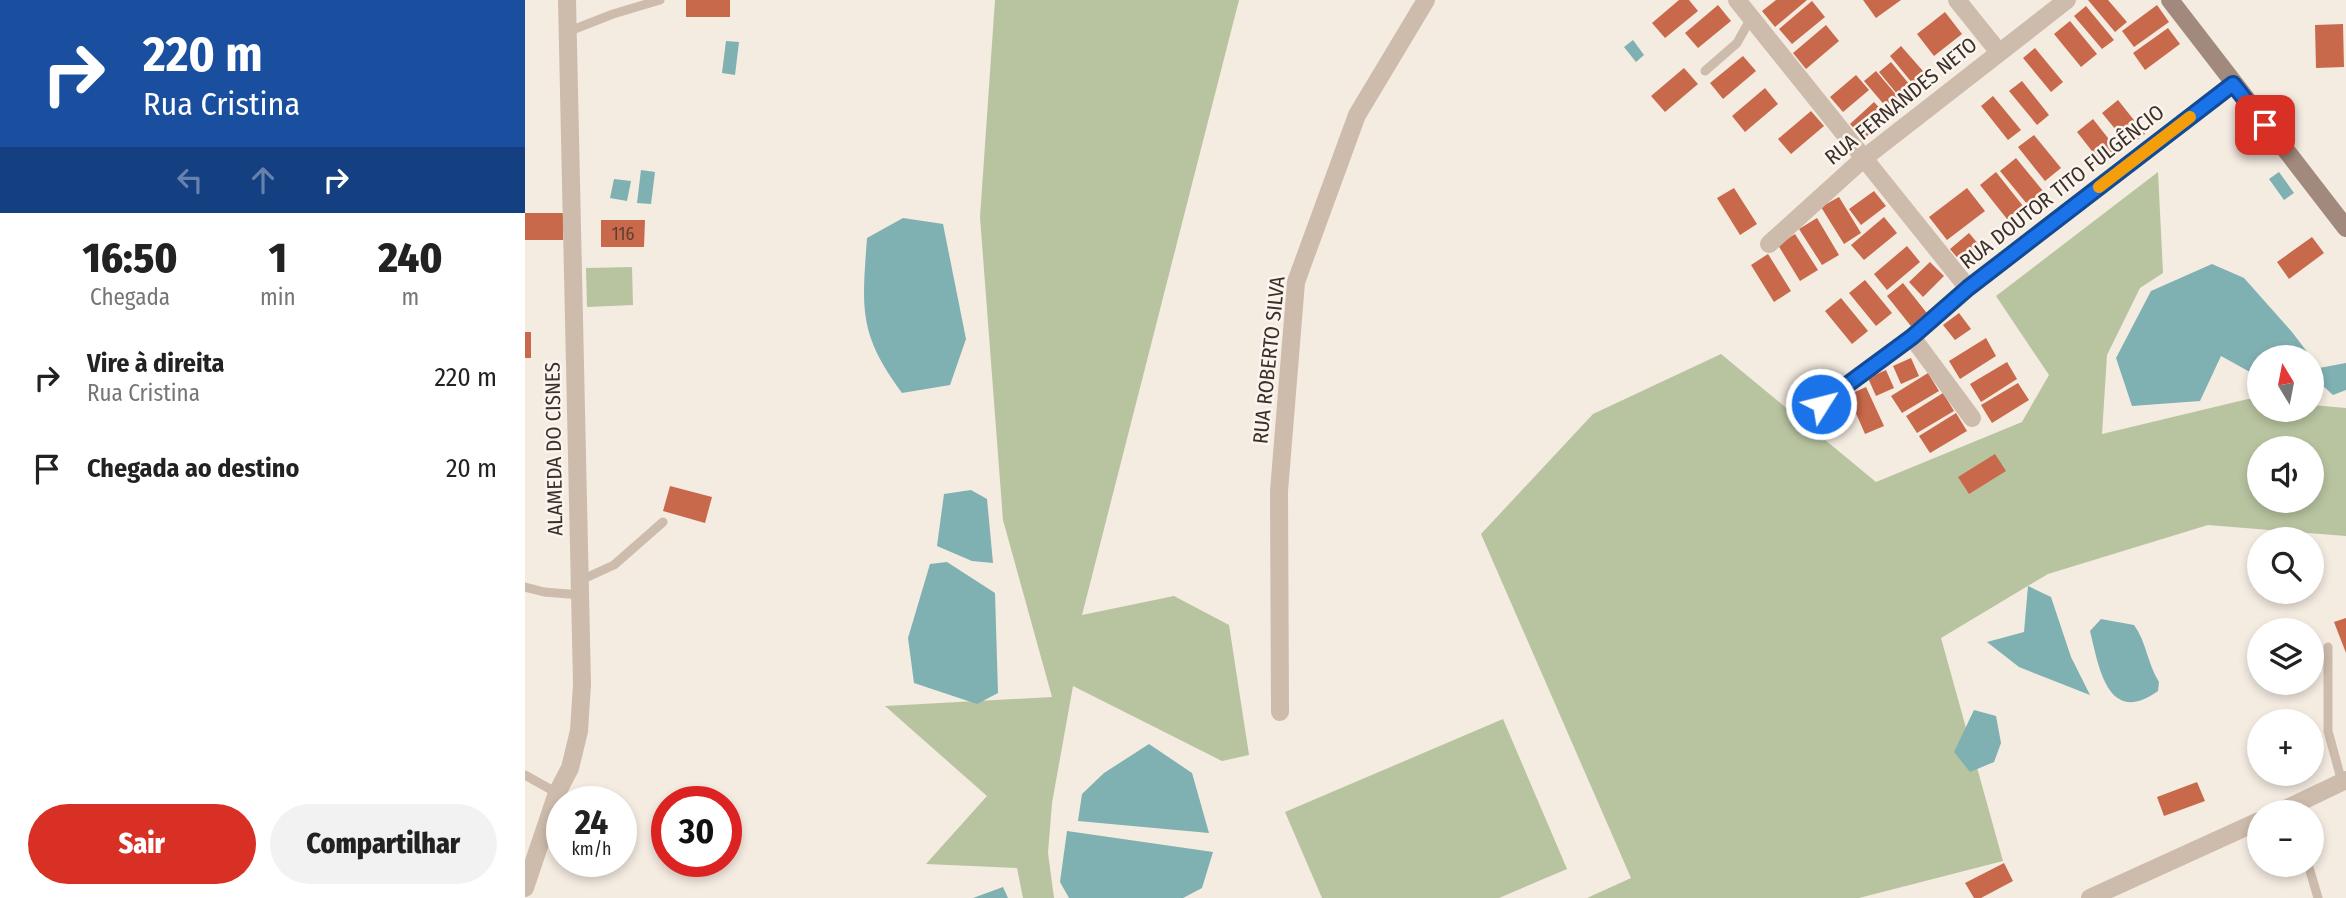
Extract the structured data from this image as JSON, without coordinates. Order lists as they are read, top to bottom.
{
  "streets": {
    "street": [
      "RUA FERNANDES NETO",
      "RUA DOUTOR TITO FULGÊNCIO",
      "RUA ROBERTO SILVA",
      "ALAMEDA DO CISNES"
    ]
  },
  "house_numbers": ["116"],
  "north": "top",
  "page": {
    "turn": ["220 m", "Rua Cristina"],
    "eta": [
      "16:50",
      "Chegada",
      "1",
      "min",
      "240",
      "m"
    ],
    "list": [
      {
        "name": "Vire à direita",
        "note": "Rua Cristina",
        "value": "220 m"
      },
      {
        "name": "Chegada ao destino",
        "value": "20 m"
      }
    ],
    "map_buttons": ["+", "−"],
    "speed": "24 km/h",
    "limit": "30",
    "buttons": ["Sair", "Compartilhar"]
  }
}
